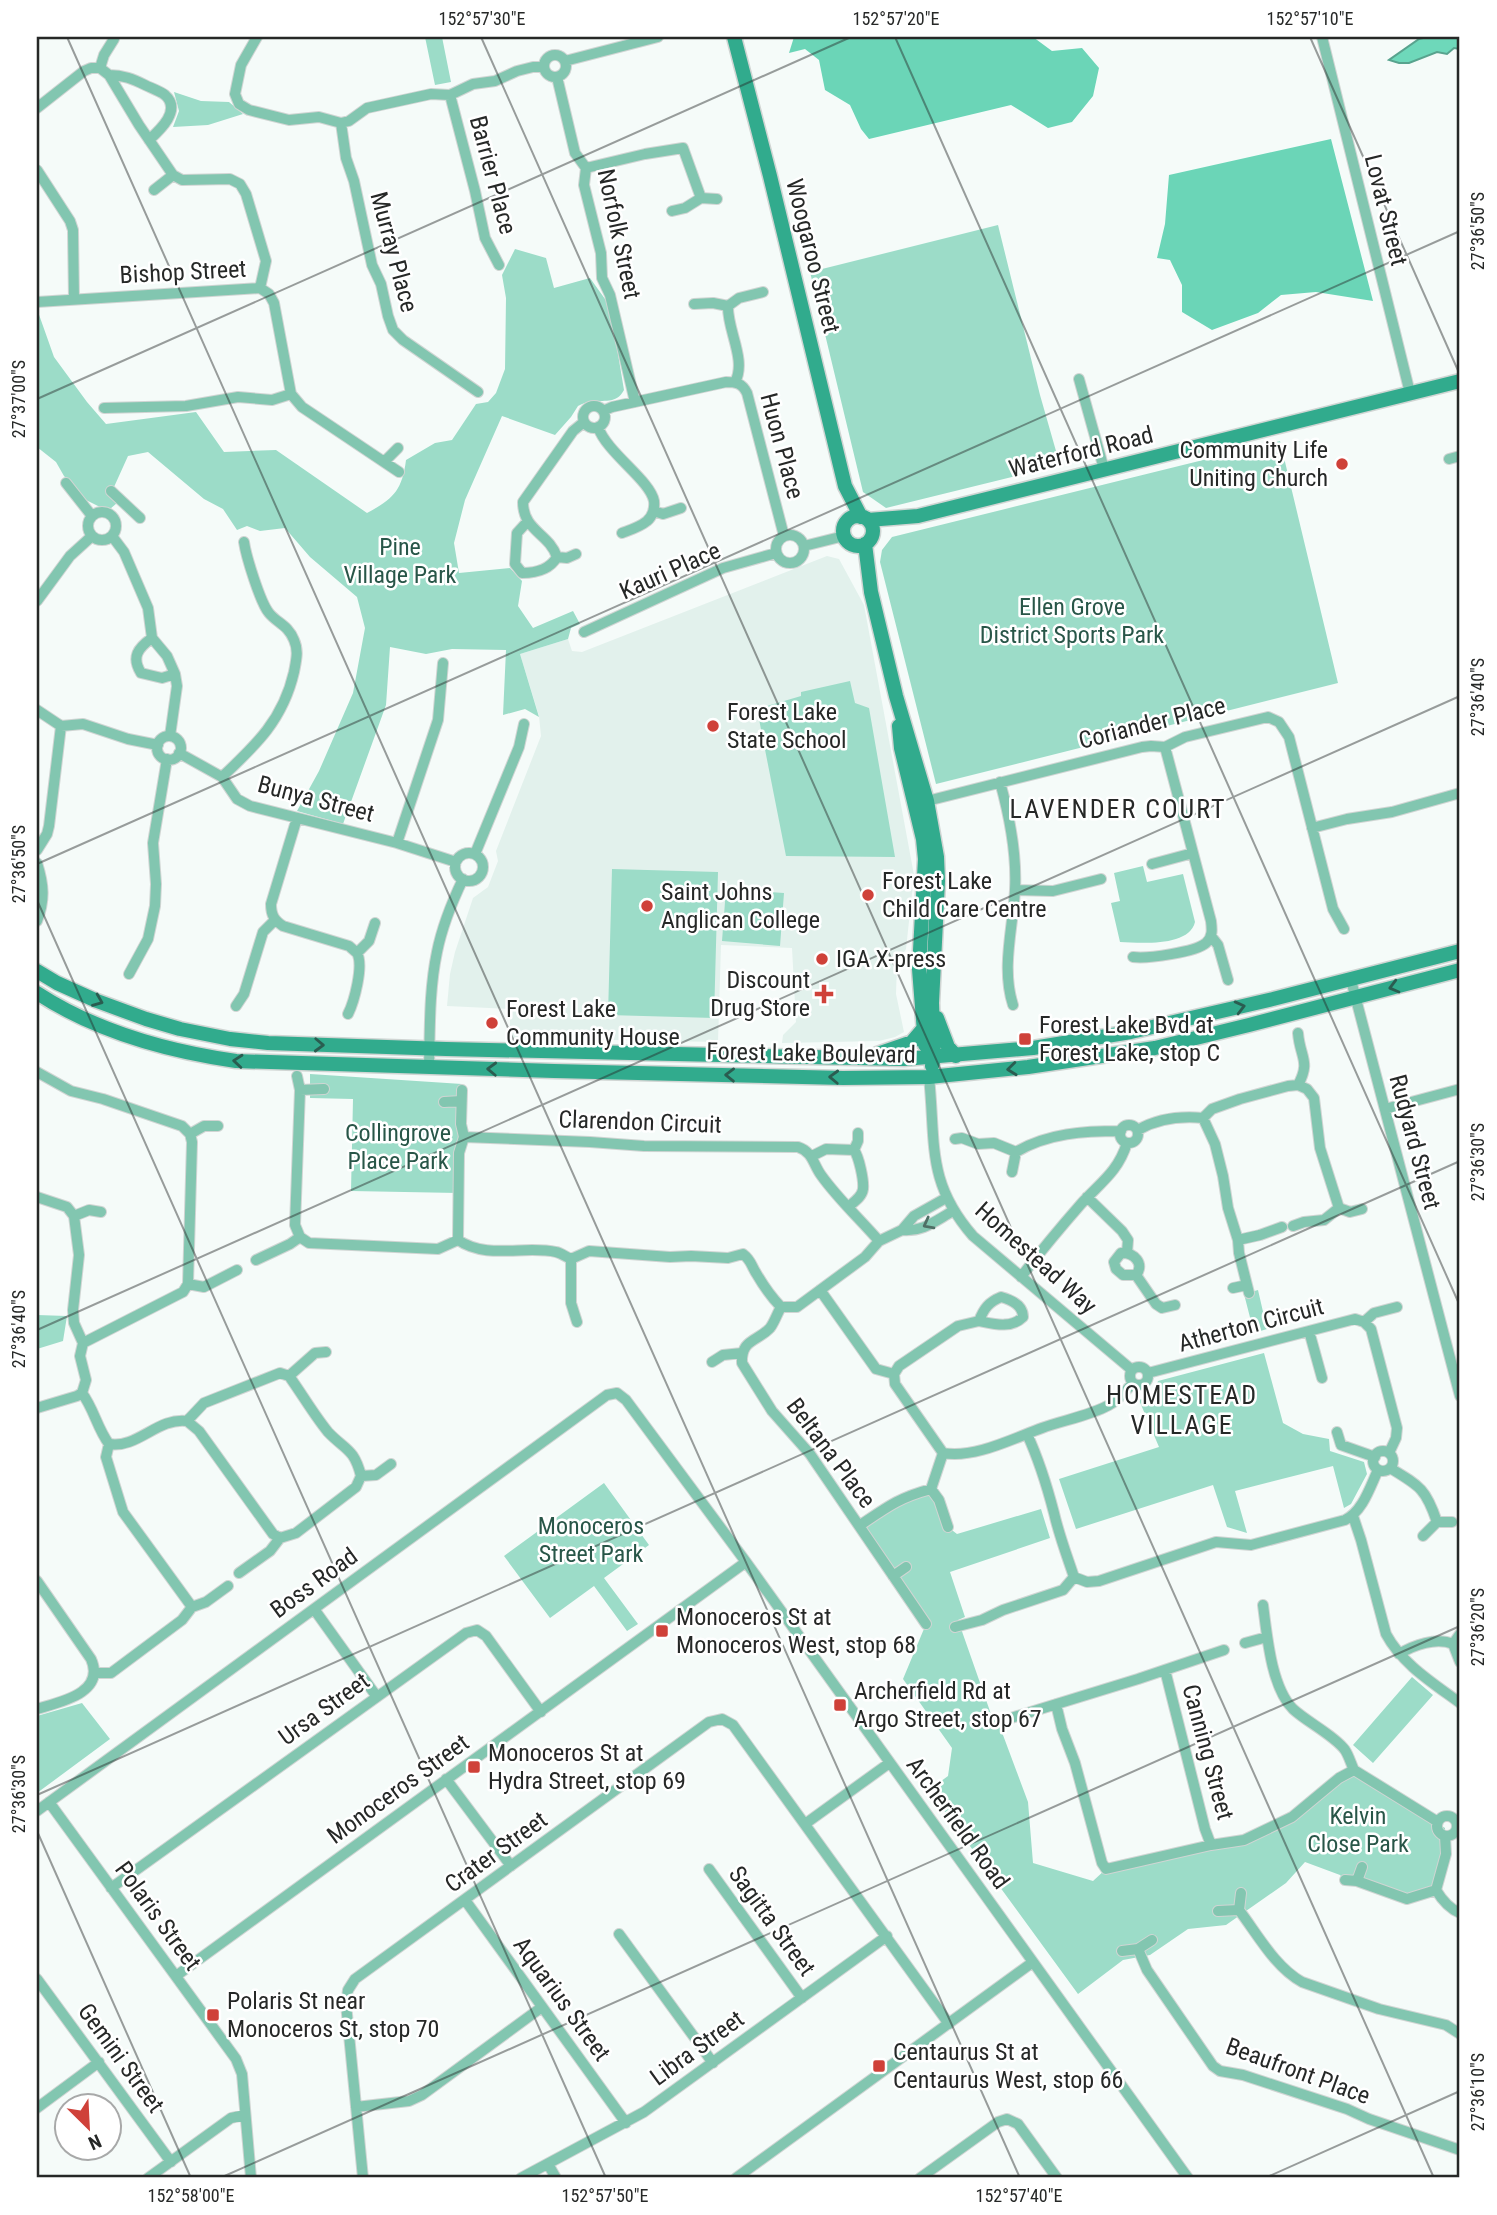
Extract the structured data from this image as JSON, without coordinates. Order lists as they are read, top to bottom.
{
  "streets": {
    "main road": ["Woogaroo Street", "Waterford Road", "Forest Lake Boulevard"],
    "street": [
      "Barrier Place",
      "Lovat Street",
      "Norfolk Street",
      "Murray Place",
      "Bishop Street",
      "Huon Place",
      "Kauri Place",
      "Coriander Place",
      "Bunya Street",
      "Clarendon Circuit",
      "Rudyard Street",
      "Homestead Way",
      "Atherton Circuit",
      "Beltana Place",
      "Boss Road",
      "Ursa Street",
      "Canning Street",
      "Monoceros Street",
      "Archerfield Road",
      "Crater Street",
      "Polaris Street",
      "Sagitta Street",
      "Aquarius Street",
      "Libra Street",
      "Gemini Street",
      "Beaufront Place"
    ]
  },
  "crossings": [
    ["Lovat Street", "Waterford Road"],
    ["Norfolk Street", "Huon Place"],
    ["Woogaroo Street", "Waterford Road"],
    ["Woogaroo Street", "Coriander Place"],
    ["Woogaroo Street", "Forest Lake Boulevard"],
    ["Woogaroo Street", "Homestead Way"],
    ["Huon Place", "Kauri Place"],
    ["Forest Lake Boulevard", "Rudyard Street"],
    ["Forest Lake Boulevard", "Homestead Way"],
    ["Homestead Way", "Atherton Circuit"],
    ["Boss Road", "Archerfield Road"],
    ["Boss Road", "Polaris Street"],
    ["Ursa Street", "Monoceros Street"],
    ["Ursa Street", "Polaris Street"],
    ["Monoceros Street", "Archerfield Road"],
    ["Monoceros Street", "Polaris Street"],
    ["Crater Street", "Aquarius Street"],
    ["Crater Street", "Libra Street"],
    ["Sagitta Street", "Libra Street"],
    ["Aquarius Street", "Libra Street"]
  ],
  "districts": ["LAVENDER COURT", "HOMESTEAD VILLAGE"],
  "parks": [
    "Pine Village Park",
    "Ellen Grove District Sports Park",
    "Collingrove Place Park",
    "Monoceros Street Park",
    "Kelvin Close Park"
  ],
  "places": {
    "other": [
      "Community Life Uniting Church",
      "Forest Lake State School",
      "Forest Lake Child Care Centre",
      "Saint Johns Anglican College",
      "IGA X-press",
      "Forest Lake Community House"
    ],
    "health": ["Discount Drug Store"],
    "transit": [
      "Forest Lake Bvd at Forest Lake, stop C",
      "Monoceros St at Monoceros West, stop 68",
      "Archerfield Rd at Argo Street, stop 67",
      "Monoceros St at Hydra Street, stop 69",
      "Polaris St near Monoceros St, stop 70",
      "Centaurus St at Centaurus West, stop 66"
    ]
  },
  "north": "bottom right",
  "coordinates": [
    "152°57'30\"E",
    "152°57'20\"E",
    "152°57'10\"E",
    "27°36'50\"S",
    "27°37'00\"S",
    "27°36'40\"S",
    "27°36'30\"S",
    "27°36'20\"S",
    "27°36'10\"S",
    "152°58'00\"E",
    "152°57'50\"E",
    "152°57'40\"E"
  ]
}
